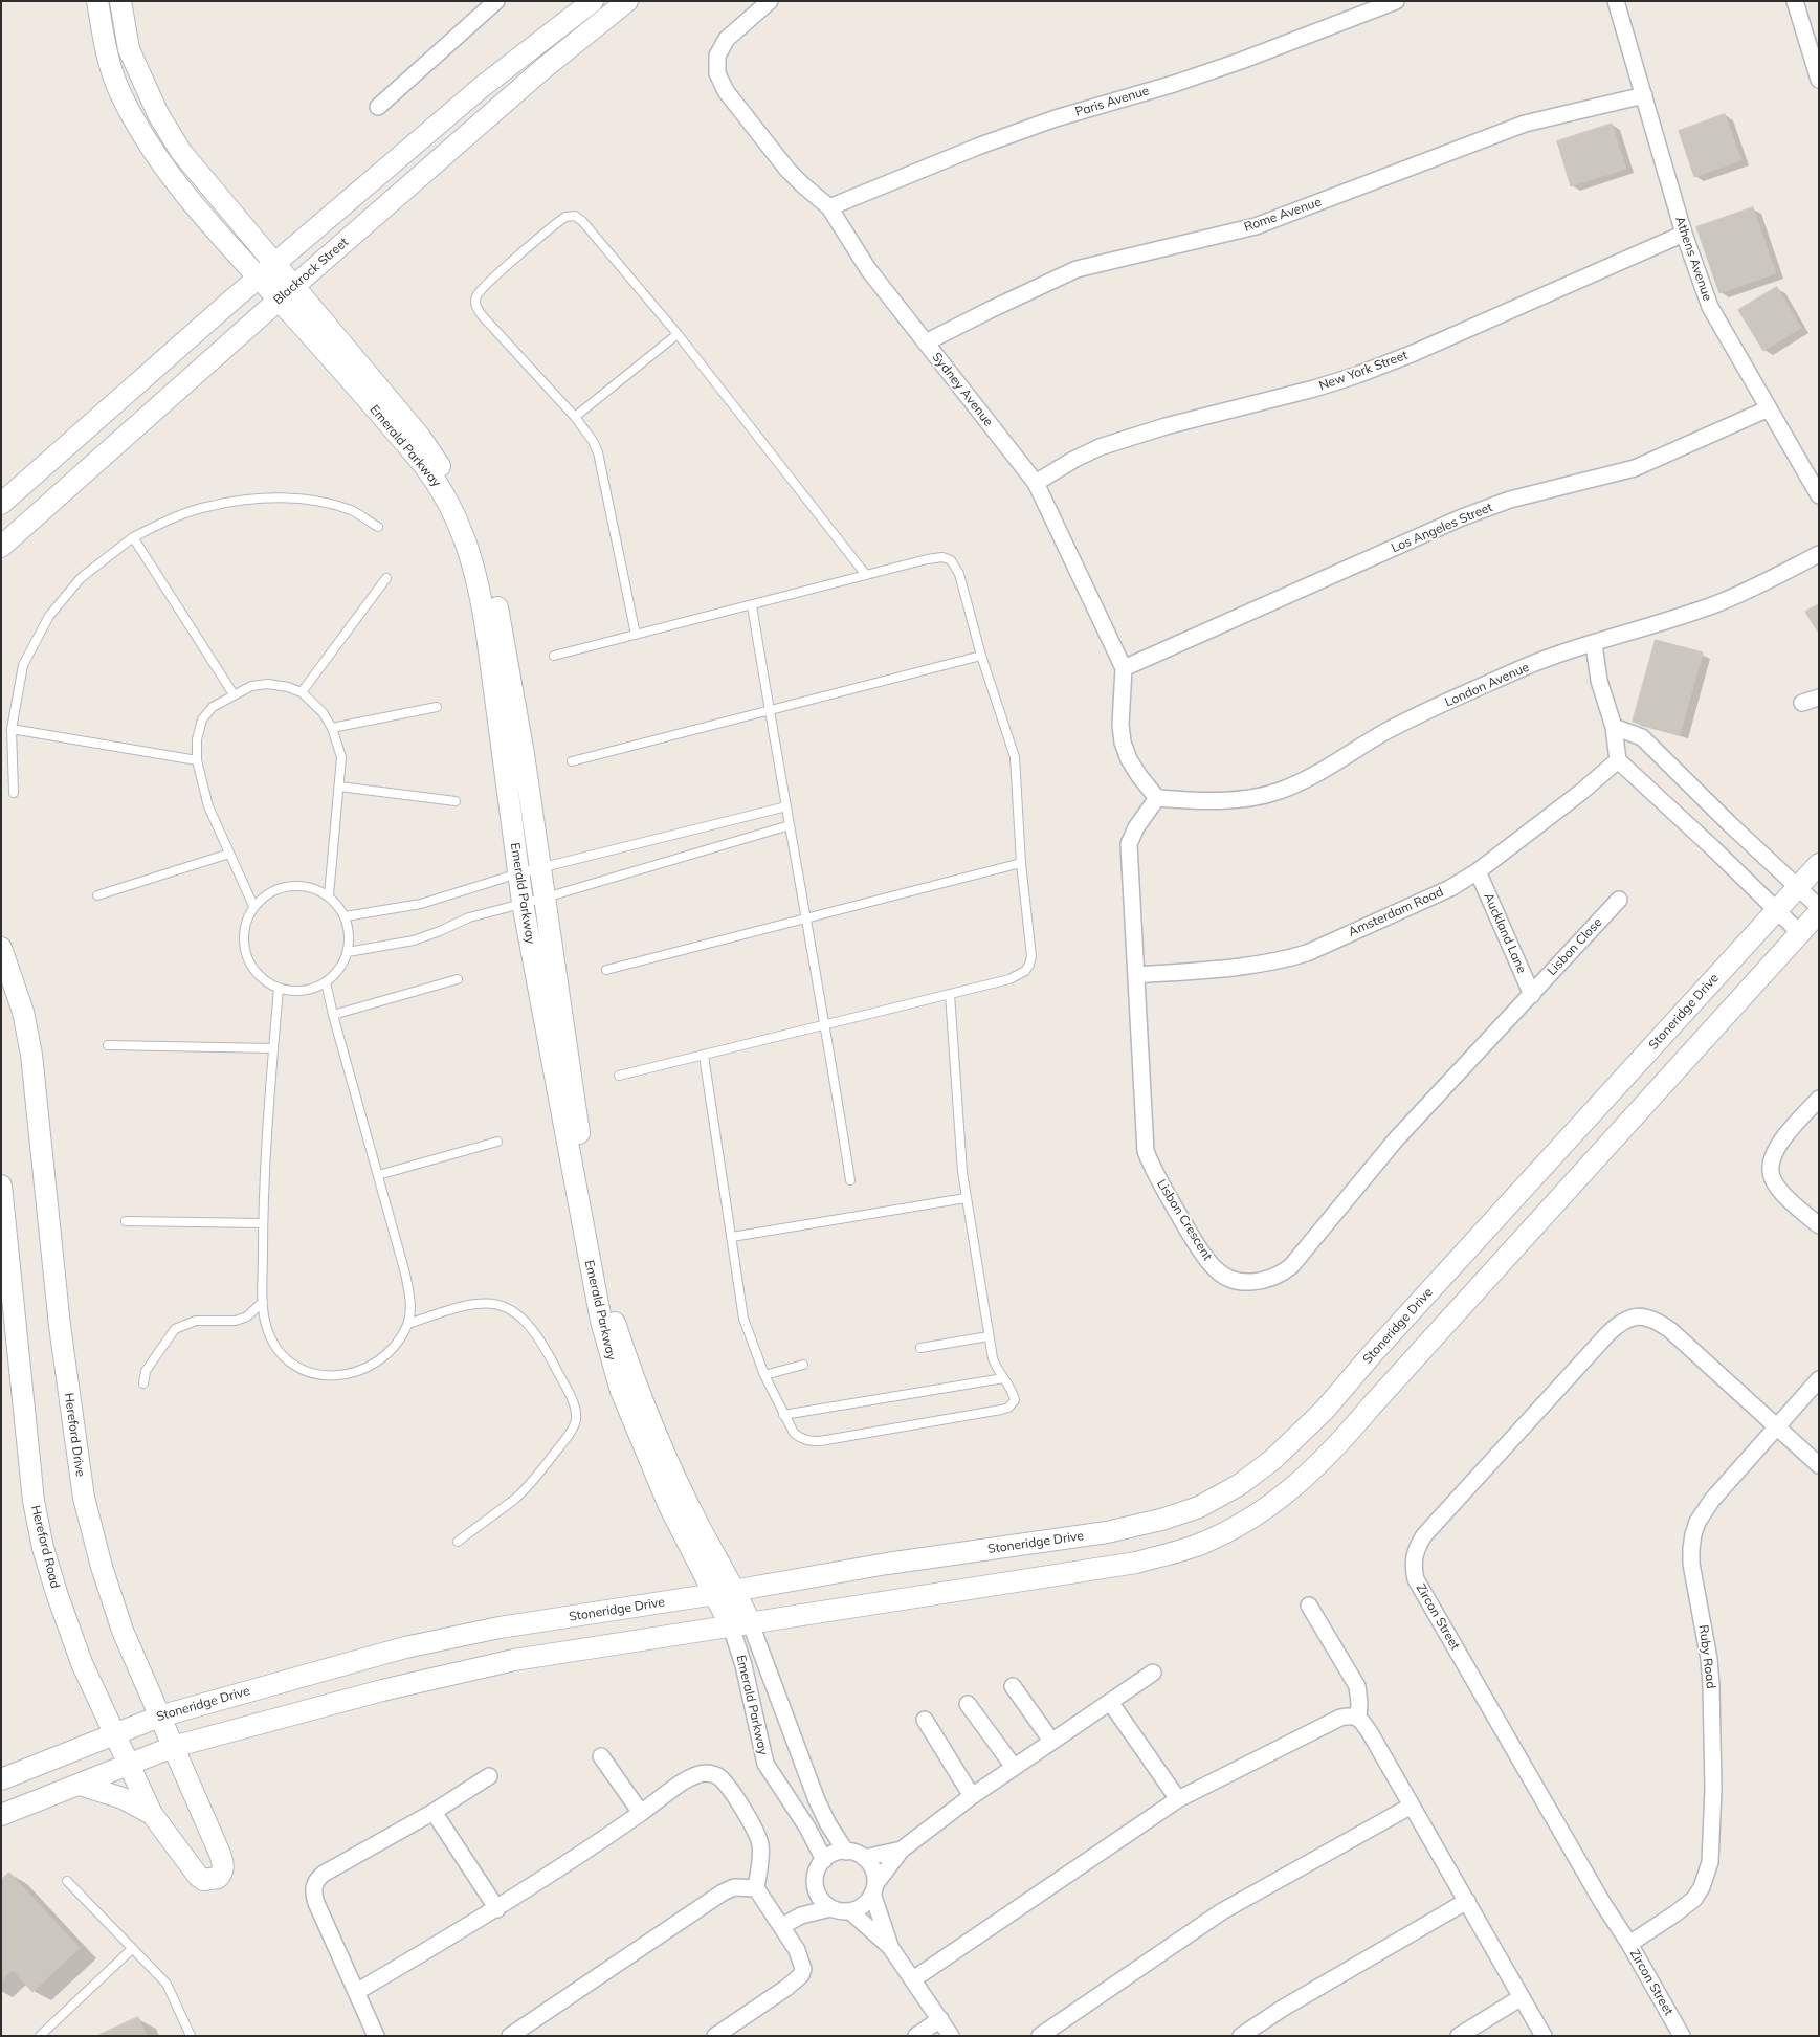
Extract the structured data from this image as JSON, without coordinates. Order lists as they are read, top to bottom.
{
  "streets": {
    "street": [
      "Paris Avenue",
      "Rome Avenue",
      "Athens Avenue",
      "Blackrock Street",
      "New York Street",
      "Sydney Avenue",
      "Emerald Parkway",
      "Los Angeles Street",
      "London Avenue",
      "Amsterdam Road",
      "Auckland Lane",
      "Lisbon Close",
      "Stoneridge Drive",
      "Lisbon Crescent",
      "Hereford Drive",
      "Hereford Road",
      "Zircon Street",
      "Ruby Road"
    ]
  },
  "crossings": [
    ["Paris Avenue", "Sydney Avenue"],
    ["Rome Avenue", "Athens Avenue"],
    ["Rome Avenue", "Sydney Avenue"],
    ["Athens Avenue", "New York Street"],
    ["Athens Avenue", "Los Angeles Street"],
    ["Blackrock Street", "Emerald Parkway"],
    ["New York Street", "Sydney Avenue"],
    ["Sydney Avenue", "Los Angeles Street"],
    ["Sydney Avenue", "London Avenue"],
    ["Sydney Avenue", "Lisbon Crescent"],
    ["Emerald Parkway", "Stoneridge Drive"],
    ["London Avenue", "Lisbon Crescent"],
    ["Amsterdam Road", "Auckland Lane"],
    ["Amsterdam Road", "Lisbon Crescent"],
    ["Auckland Lane", "Lisbon Close"],
    ["Auckland Lane", "Lisbon Crescent"],
    ["Lisbon Close", "Lisbon Crescent"],
    ["Stoneridge Drive", "Hereford Drive"],
    ["Stoneridge Drive", "Hereford Road"],
    ["Hereford Drive", "Hereford Road"],
    ["Zircon Street", "Ruby Road"]
  ]
}
